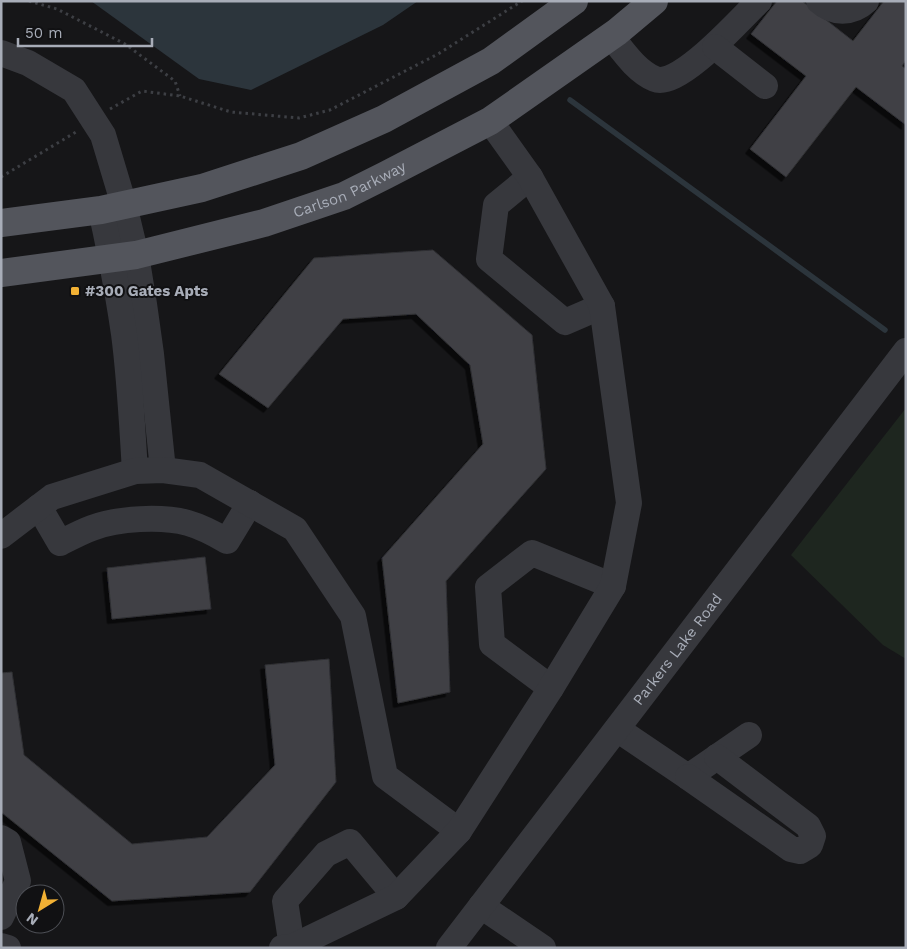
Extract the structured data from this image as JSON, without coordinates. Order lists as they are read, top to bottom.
{
  "streets": {
    "main road": ["Carlson Parkway"],
    "street": ["Parkers Lake Road"]
  },
  "places": {
    "transit": ["#300 Gates Apts"]
  },
  "scale_bar": "50 m",
  "north": "bottom left"
}
